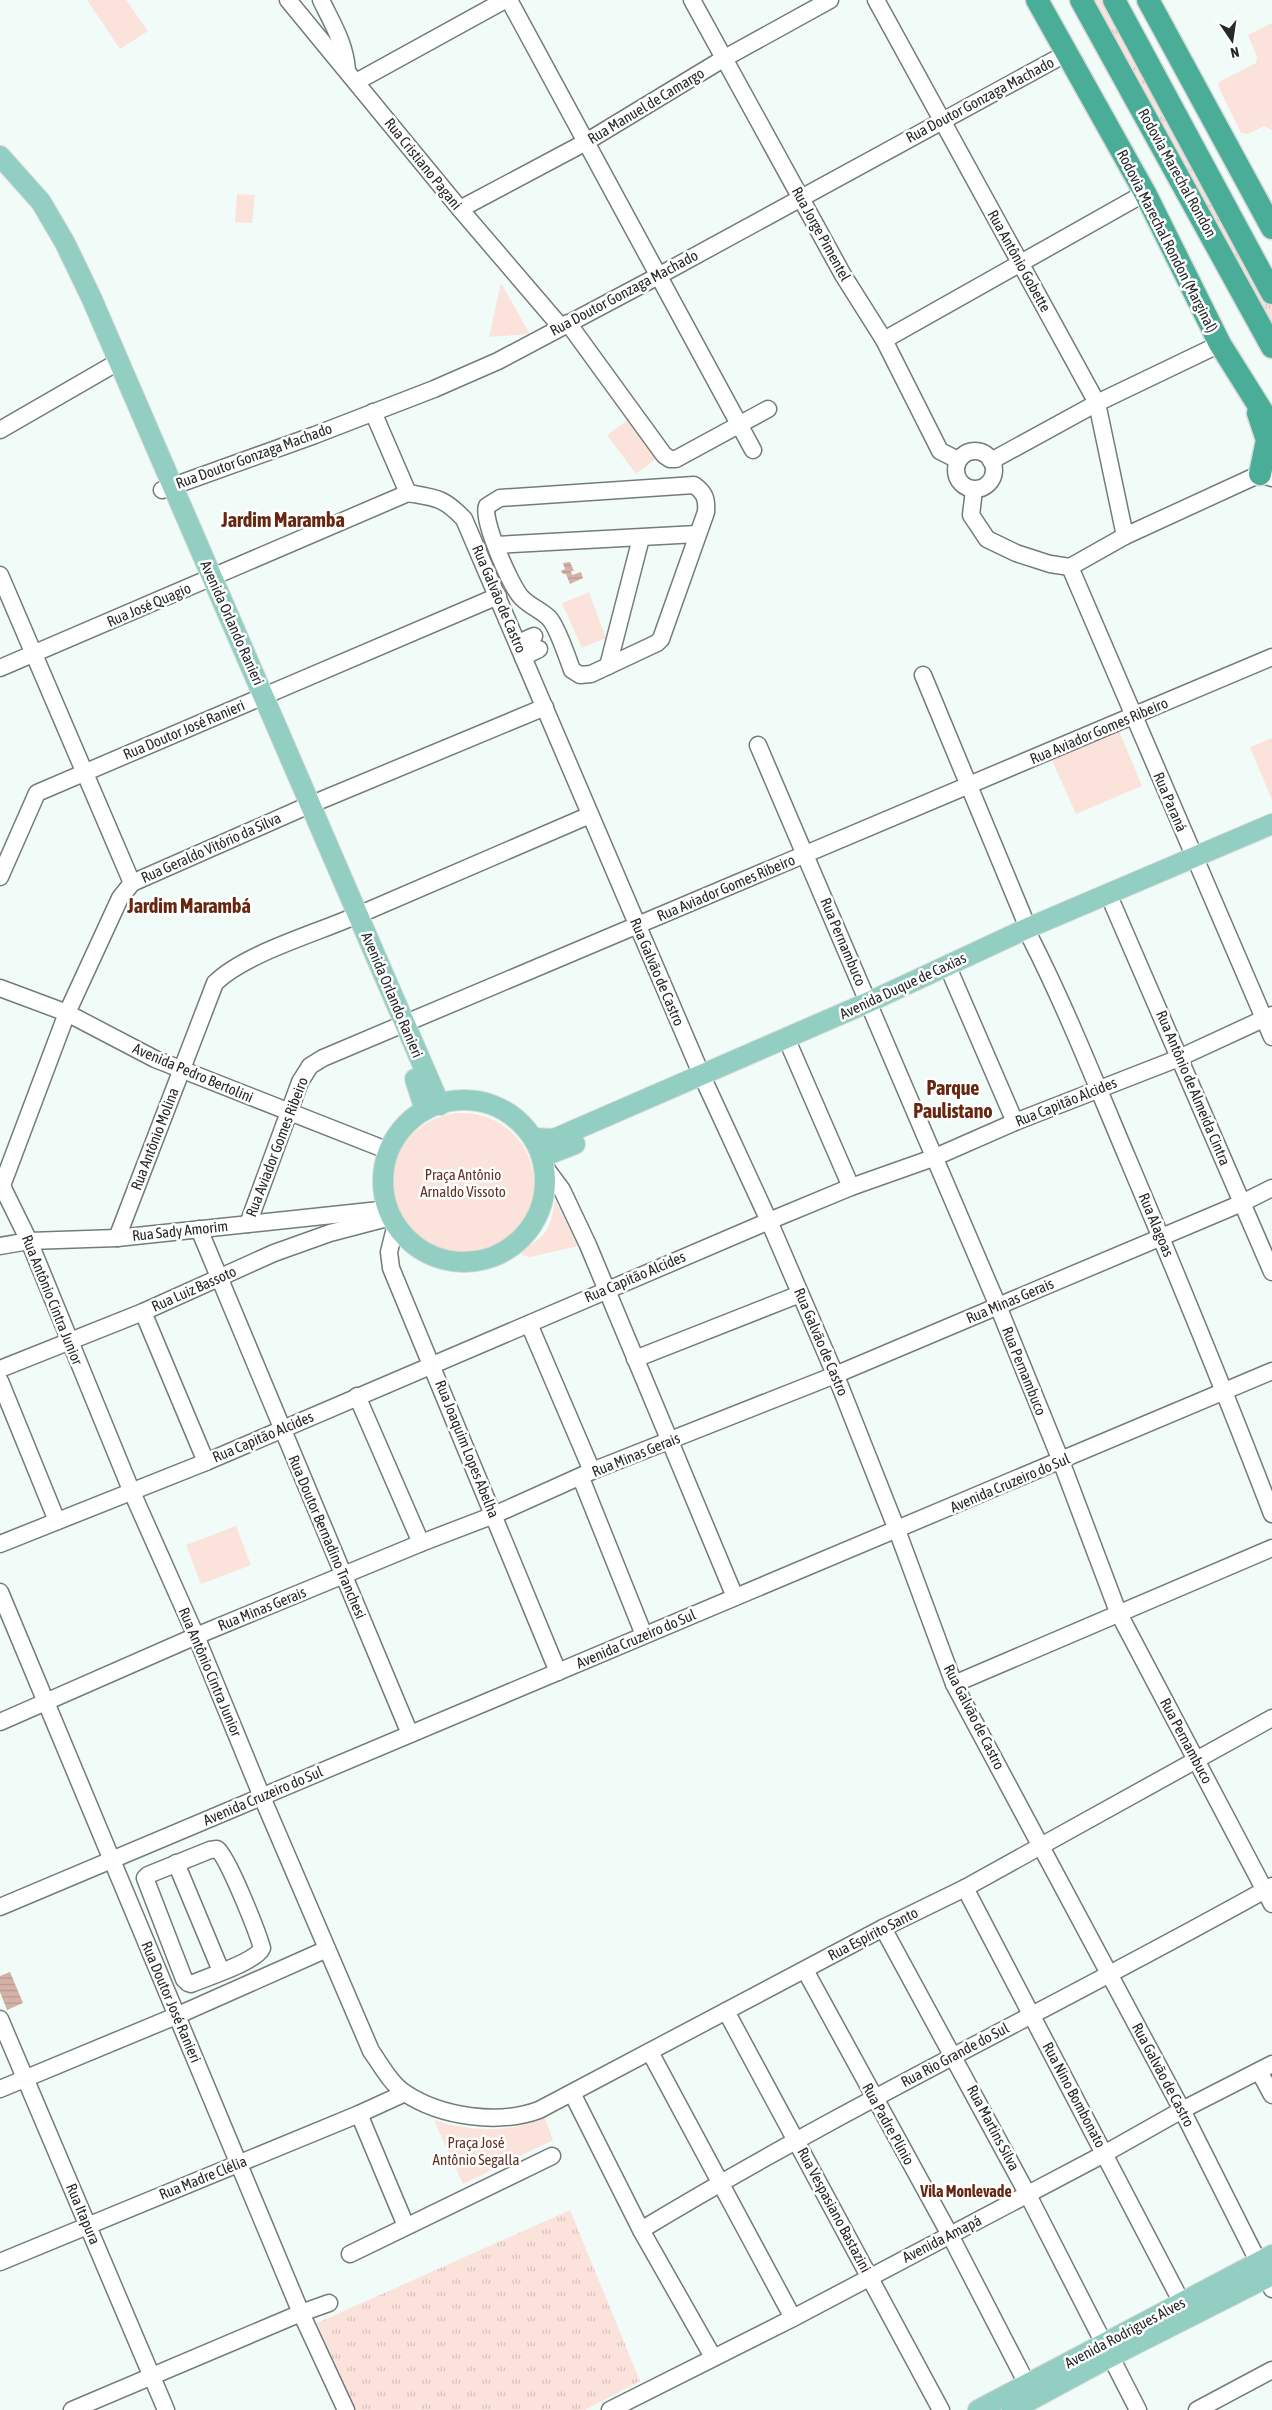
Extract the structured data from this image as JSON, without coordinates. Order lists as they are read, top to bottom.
{
  "streets": {
    "highway": ["Rodovia Marechal Rondon", "Rodovia Marechal Rondon (Marginal)"],
    "main road": ["Avenida Orlando Ranieri", "Avenida Duque de Caxias", "Avenida Rodrigues Alves"],
    "street": [
      "Rua Doutor Gonzaga Machado",
      "Rua Manuel de Camargo",
      "Rua Cristiano Pagani",
      "Rua Jorge Pimentel",
      "Rua Antônio Gobette",
      "Rua Galvão de Castro",
      "Rua José Quagio",
      "Rua Doutor José Ranieri",
      "Rua Aviador Gomes Ribeiro",
      "Rua Paraná",
      "Rua Geraldo Vitório da Silva",
      "Rua Pernambuco",
      "Avenida Pedro Bertolini",
      "Rua Antônio de Almeida Cintra",
      "Rua Capitão Alcides",
      "Rua Antônio Molina",
      "Rua Alagoas",
      "Rua Sady Amorim",
      "Rua Luiz Bassoto",
      "Rua Antônio Cintra Junior",
      "Rua Minas Gerais",
      "Rua Joaquim Lopes Abelha",
      "Avenida Cruzeiro do Sul",
      "Rua Doutor Bernadino Tranchesi",
      "Rua Espírito Santo",
      "Rua Rio Grande do Sul",
      "Rua Nino Bombonato",
      "Rua Padre Plínio",
      "Rua Martins Silva",
      "Rua Madre Clélia",
      "Rua Vespasiano Bastazini",
      "Rua Itapura",
      "Avenida Amapá"
    ]
  },
  "crossings": [
    ["Rua Doutor Gonzaga Machado", "Rua Cristiano Pagani"],
    ["Rua Doutor Gonzaga Machado", "Rua Jorge Pimentel"],
    ["Rua Doutor Gonzaga Machado", "Rodovia Marechal Rondon (Marginal)"],
    ["Rua Doutor Gonzaga Machado", "Rua Antônio Gobette"],
    ["Rua Doutor Gonzaga Machado", "Avenida Orlando Ranieri"],
    ["Rua Manuel de Camargo", "Rua Cristiano Pagani"],
    ["Rua Manuel de Camargo", "Rua Jorge Pimentel"],
    ["Rua Galvão de Castro", "Rua José Quagio"],
    ["Rua Galvão de Castro", "Rua Doutor José Ranieri"],
    ["Rua Galvão de Castro", "Rua Aviador Gomes Ribeiro"],
    ["Rua Galvão de Castro", "Rua Geraldo Vitório da Silva"],
    ["Rua Galvão de Castro", "Avenida Duque de Caxias"],
    ["Rua Galvão de Castro", "Rua Capitão Alcides"],
    ["Rua Galvão de Castro", "Rua Antônio Molina"],
    ["Rua Galvão de Castro", "Rua Minas Gerais"],
    ["Rua Galvão de Castro", "Avenida Cruzeiro do Sul"],
    ["Rua Galvão de Castro", "Rua Espírito Santo"],
    ["Rua Galvão de Castro", "Rua Rio Grande do Sul"],
    ["Rua Galvão de Castro", "Avenida Amapá"],
    ["Rua Galvão de Castro", "Avenida Rodrigues Alves"],
    ["Rua José Quagio", "Avenida Orlando Ranieri"],
    ["Avenida Orlando Ranieri", "Rua Doutor José Ranieri"],
    ["Avenida Orlando Ranieri", "Rua Aviador Gomes Ribeiro"],
    ["Avenida Orlando Ranieri", "Rua Geraldo Vitório da Silva"],
    ["Avenida Orlando Ranieri", "Avenida Duque de Caxias"],
    ["Avenida Orlando Ranieri", "Avenida Pedro Bertolini"],
    ["Avenida Orlando Ranieri", "Rua Antônio Molina"],
    ["Avenida Orlando Ranieri", "Rua Sady Amorim"],
    ["Avenida Orlando Ranieri", "Rua Luiz Bassoto"],
    ["Avenida Orlando Ranieri", "Rua Joaquim Lopes Abelha"],
    ["Rua Doutor José Ranieri", "Rua Minas Gerais"],
    ["Rua Doutor José Ranieri", "Avenida Cruzeiro do Sul"],
    ["Rua Doutor José Ranieri", "Rua Madre Clélia"],
    ["Rua Aviador Gomes Ribeiro", "Rua Paraná"],
    ["Rua Aviador Gomes Ribeiro", "Rua Pernambuco"],
    ["Rua Aviador Gomes Ribeiro", "Avenida Pedro Bertolini"],
    ["Rua Aviador Gomes Ribeiro", "Rua Alagoas"],
    ["Rua Aviador Gomes Ribeiro", "Rua Sady Amorim"],
    ["Rua Paraná", "Avenida Duque de Caxias"],
    ["Rua Paraná", "Rua Capitão Alcides"],
    ["Rua Geraldo Vitório da Silva", "Avenida Pedro Bertolini"],
    ["Rua Geraldo Vitório da Silva", "Rua Antônio Cintra Junior"],
    ["Rua Pernambuco", "Avenida Duque de Caxias"],
    ["Rua Pernambuco", "Rua Capitão Alcides"],
    ["Rua Pernambuco", "Rua Minas Gerais"],
    ["Rua Pernambuco", "Avenida Cruzeiro do Sul"],
    ["Rua Pernambuco", "Rua Espírito Santo"],
    ["Rua Pernambuco", "Rua Rio Grande do Sul"],
    ["Avenida Duque de Caxias", "Avenida Pedro Bertolini"],
    ["Avenida Duque de Caxias", "Rua Antônio de Almeida Cintra"],
    ["Avenida Duque de Caxias", "Rua Alagoas"],
    ["Avenida Duque de Caxias", "Rua Sady Amorim"],
    ["Avenida Duque de Caxias", "Rua Luiz Bassoto"],
    ["Avenida Duque de Caxias", "Rua Joaquim Lopes Abelha"],
    ["Avenida Pedro Bertolini", "Rua Antônio Molina"],
    ["Avenida Pedro Bertolini", "Rua Sady Amorim"],
    ["Avenida Pedro Bertolini", "Rua Luiz Bassoto"],
    ["Avenida Pedro Bertolini", "Rua Joaquim Lopes Abelha"],
    ["Rua Antônio de Almeida Cintra", "Rua Capitão Alcides"],
    ["Rua Antônio de Almeida Cintra", "Rua Minas Gerais"],
    ["Rua Capitão Alcides", "Rua Alagoas"],
    ["Rua Capitão Alcides", "Rua Antônio Cintra Junior"],
    ["Rua Capitão Alcides", "Rua Joaquim Lopes Abelha"],
    ["Rua Capitão Alcides", "Rua Doutor Bernadino Tranchesi"],
    ["Rua Antônio Molina", "Rua Sady Amorim"],
    ["Rua Alagoas", "Rua Minas Gerais"],
    ["Rua Alagoas", "Avenida Cruzeiro do Sul"],
    ["Rua Sady Amorim", "Rua Luiz Bassoto"],
    ["Rua Sady Amorim", "Rua Antônio Cintra Junior"],
    ["Rua Sady Amorim", "Rua Joaquim Lopes Abelha"],
    ["Rua Sady Amorim", "Rua Doutor Bernadino Tranchesi"],
    ["Rua Luiz Bassoto", "Rua Antônio Cintra Junior"],
    ["Rua Luiz Bassoto", "Rua Joaquim Lopes Abelha"],
    ["Rua Luiz Bassoto", "Rua Doutor Bernadino Tranchesi"],
    ["Rua Antônio Cintra Junior", "Rua Minas Gerais"],
    ["Rua Antônio Cintra Junior", "Avenida Cruzeiro do Sul"],
    ["Rua Antônio Cintra Junior", "Rua Espírito Santo"],
    ["Rua Antônio Cintra Junior", "Rua Madre Clélia"],
    ["Rua Minas Gerais", "Rua Joaquim Lopes Abelha"],
    ["Rua Minas Gerais", "Rua Doutor Bernadino Tranchesi"],
    ["Rua Joaquim Lopes Abelha", "Avenida Cruzeiro do Sul"],
    ["Avenida Cruzeiro do Sul", "Rua Doutor Bernadino Tranchesi"],
    ["Rua Espírito Santo", "Rua Nino Bombonato"],
    ["Rua Espírito Santo", "Rua Padre Plínio"],
    ["Rua Espírito Santo", "Rua Martins Silva"],
    ["Rua Espírito Santo", "Rua Vespasiano Bastazini"],
    ["Rua Rio Grande do Sul", "Rua Nino Bombonato"],
    ["Rua Rio Grande do Sul", "Rua Padre Plínio"],
    ["Rua Rio Grande do Sul", "Rua Martins Silva"],
    ["Rua Rio Grande do Sul", "Rua Vespasiano Bastazini"],
    ["Rua Nino Bombonato", "Avenida Amapá"],
    ["Rua Nino Bombonato", "Avenida Rodrigues Alves"],
    ["Rua Padre Plínio", "Avenida Amapá"],
    ["Rua Padre Plínio", "Avenida Rodrigues Alves"],
    ["Rua Martins Silva", "Avenida Amapá"],
    ["Rua Martins Silva", "Avenida Rodrigues Alves"],
    ["Rua Madre Clélia", "Rua Itapura"],
    ["Rua Vespasiano Bastazini", "Avenida Amapá"]
  ],
  "districts": [
    "Jardim Maramba",
    "Jardim Marambá",
    "Parque Paulistano",
    "Vila Monlevade"
  ],
  "parks": ["Praça Antônio Arnaldo Vissoto", "Praça José Antônio Segalla"],
  "north": "bottom"
}
